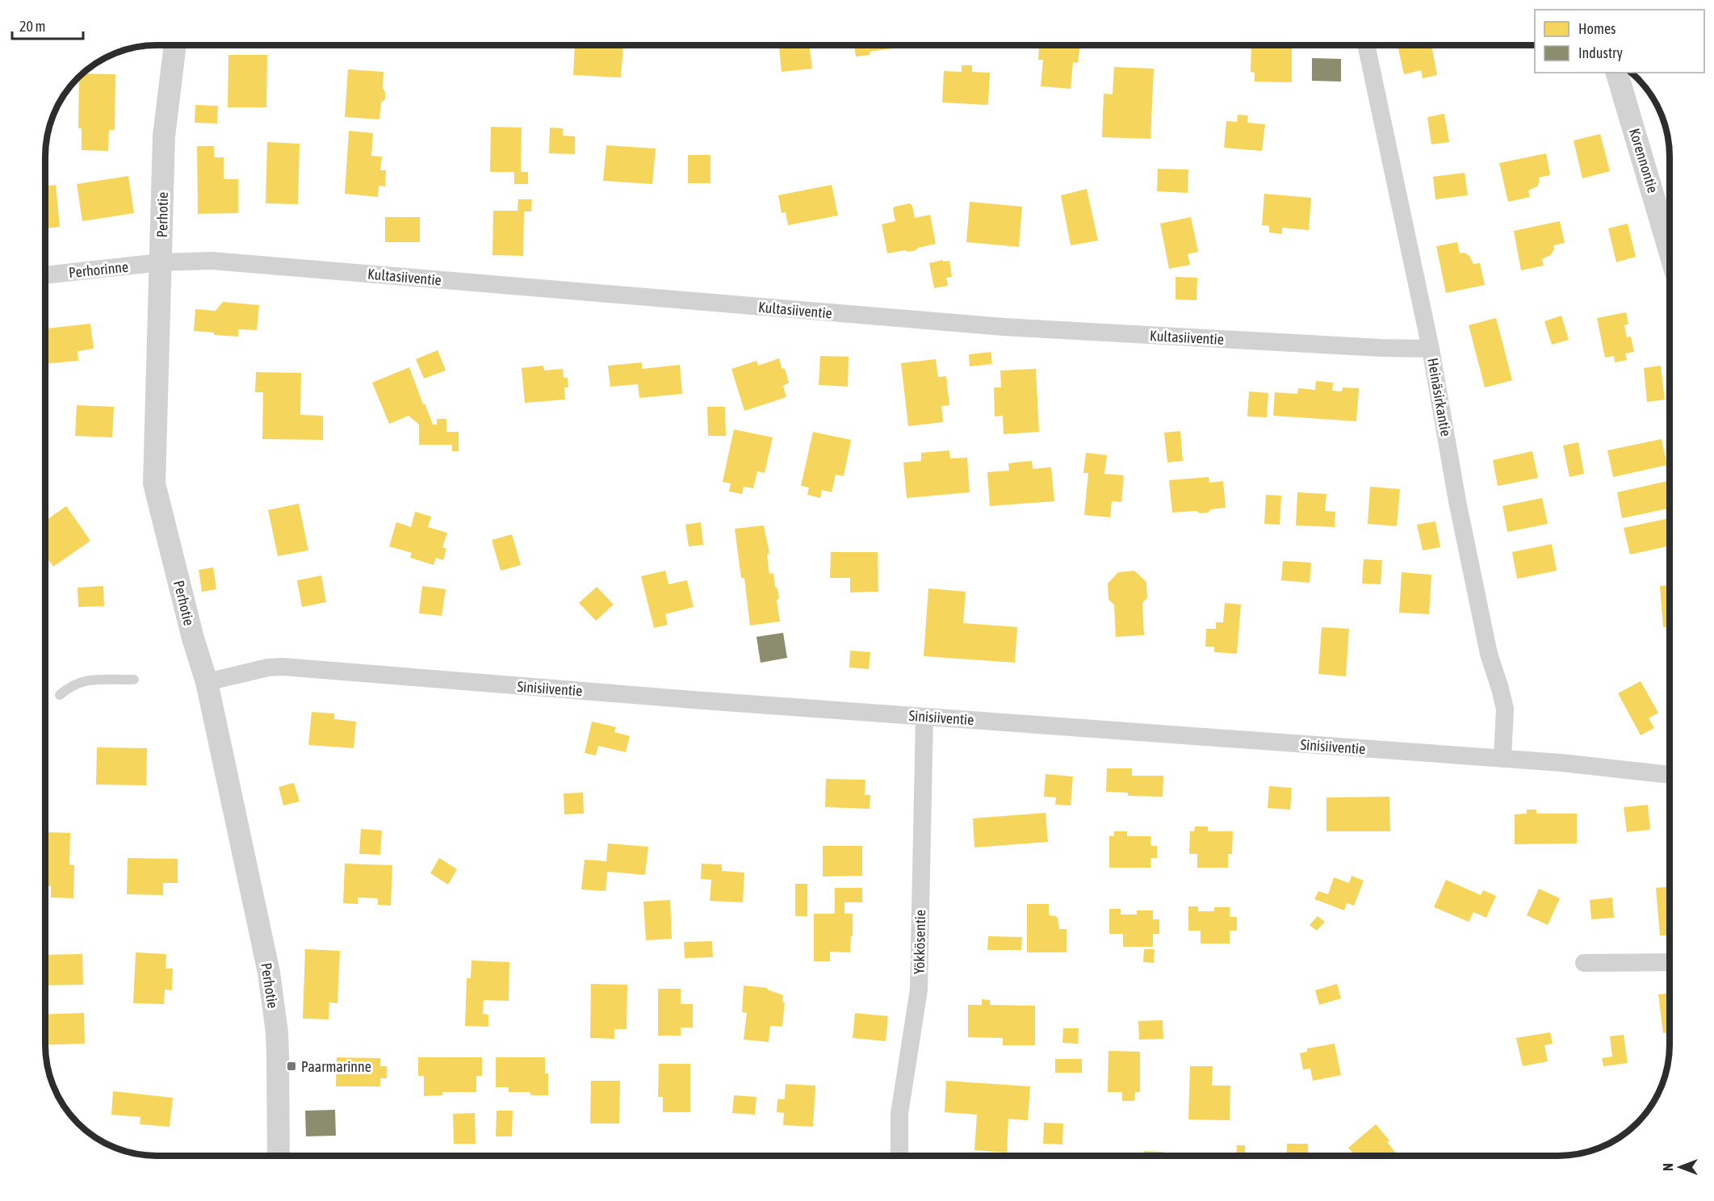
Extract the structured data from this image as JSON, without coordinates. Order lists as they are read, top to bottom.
{
  "streets": {
    "street": [
      "Korennontie",
      "Perhotie",
      "Perhorinne",
      "Kultasiiventie",
      "Heinäsirkantie",
      "Sinisiiventie",
      "Yökkösentie"
    ]
  },
  "crossings": [
    ["Perhotie", "Perhorinne"],
    ["Perhotie", "Kultasiiventie"],
    ["Perhotie", "Sinisiiventie"],
    ["Perhorinne", "Kultasiiventie"],
    ["Kultasiiventie", "Heinäsirkantie"],
    ["Heinäsirkantie", "Sinisiiventie"],
    ["Sinisiiventie", "Yökkösentie"]
  ],
  "places": {
    "transit": ["Paarmarinne"]
  },
  "legend": ["Homes", "Industry"],
  "scale_bar": "20 m",
  "north": "left"
}
